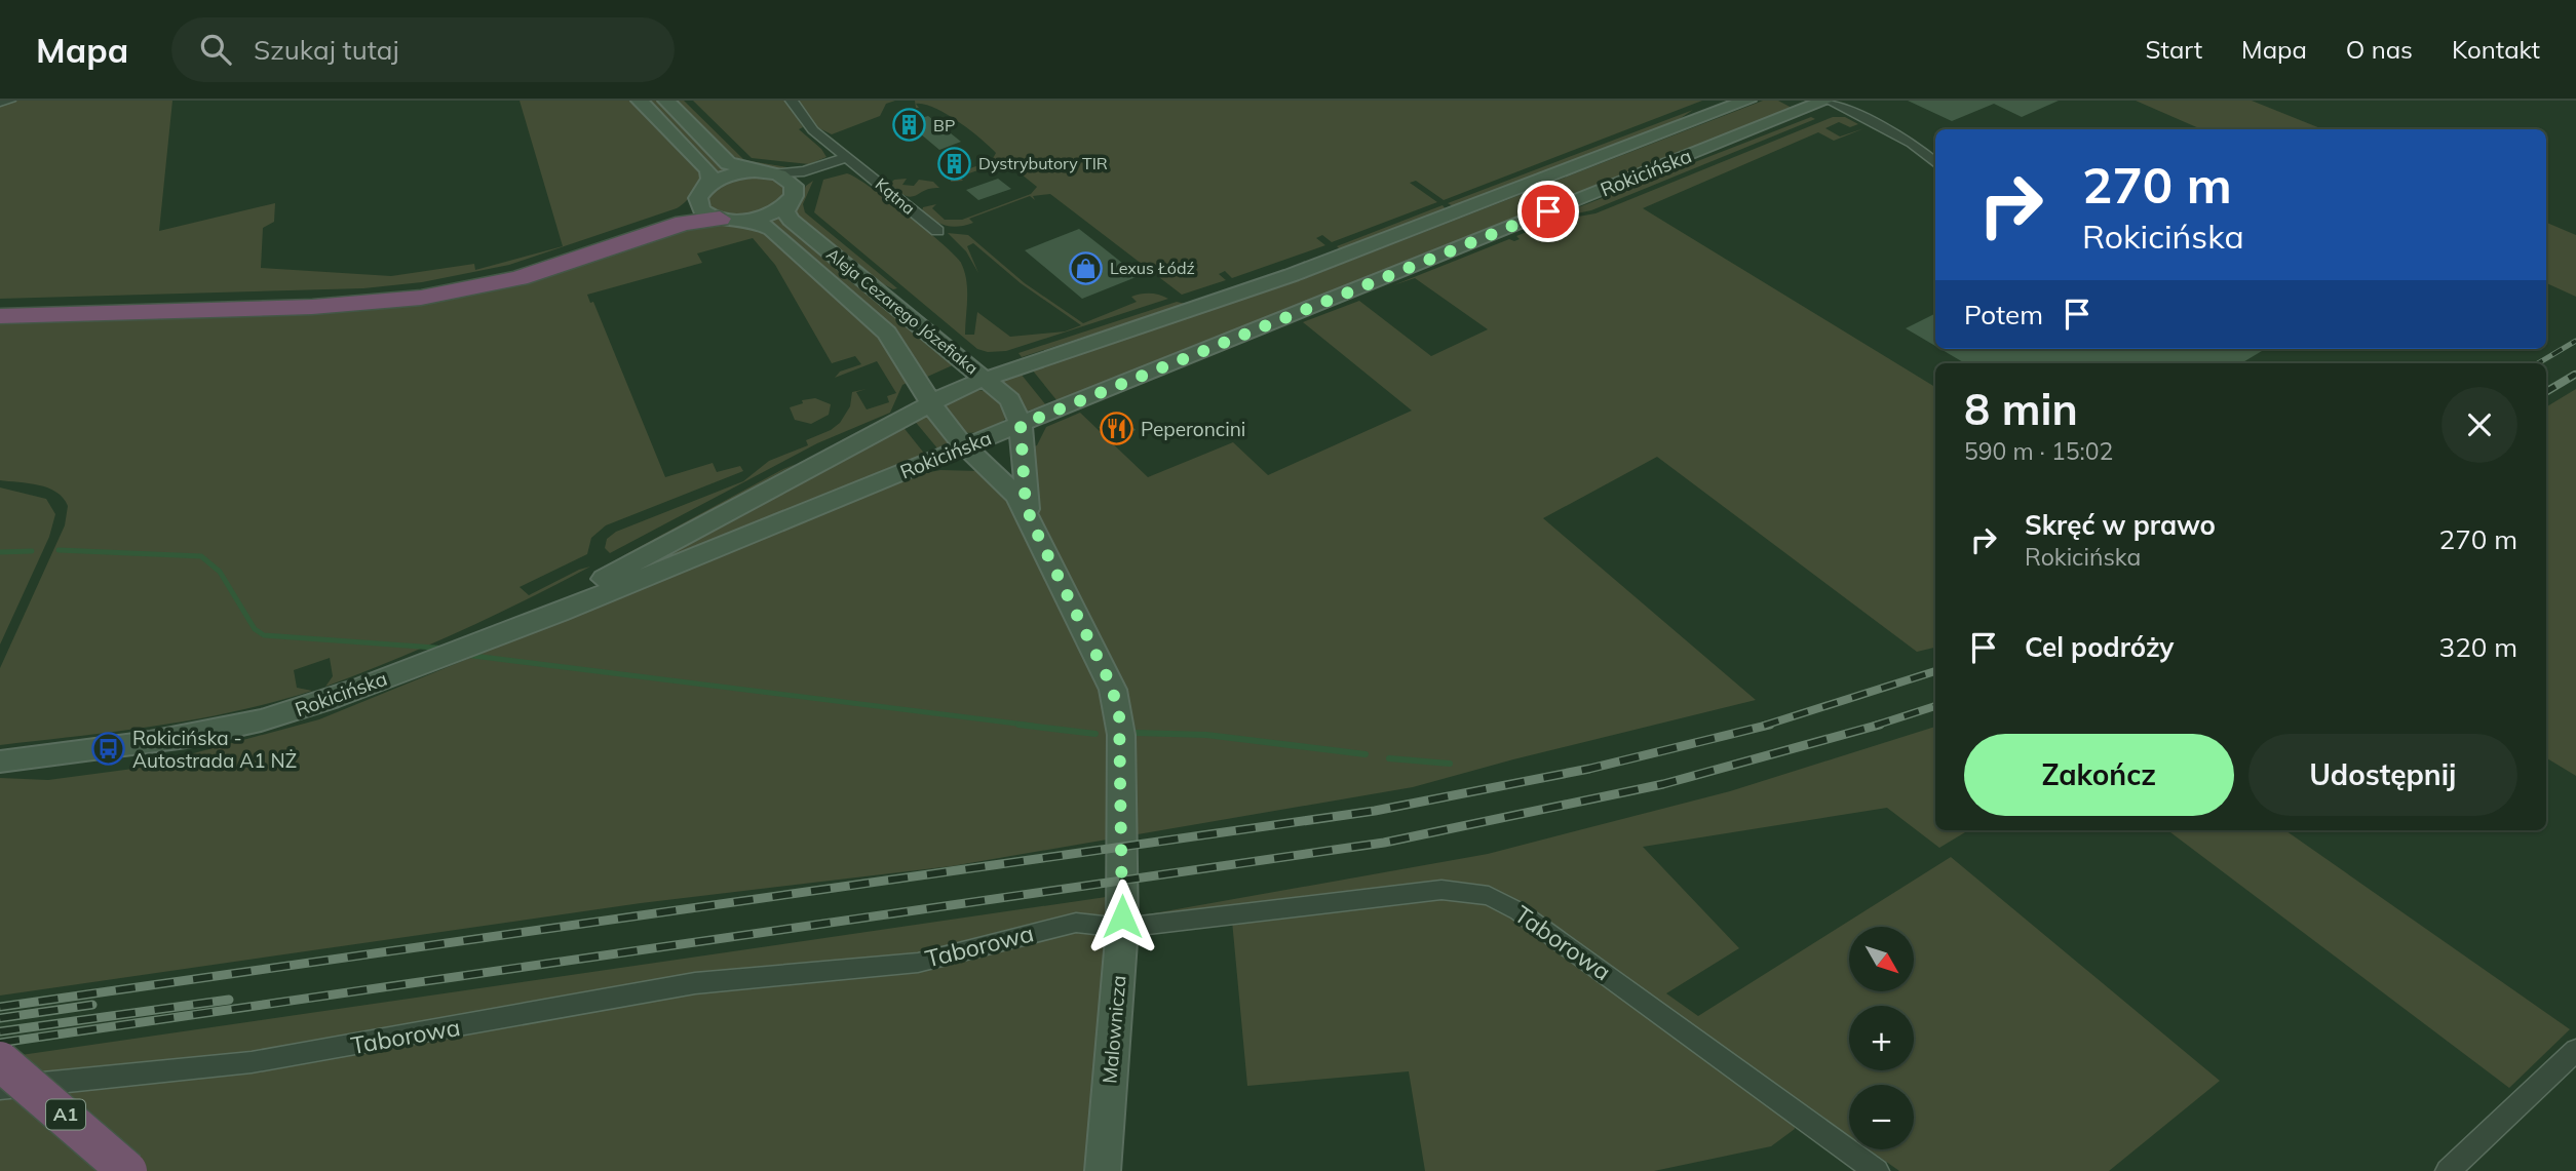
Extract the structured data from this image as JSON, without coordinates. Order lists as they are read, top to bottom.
{
  "streets": {
    "highway": ["A1"],
    "main road": ["Rokicińska", "Aleja Cezarego Józefiaka", "Malownicza"],
    "street": ["Kątna", "Taborowa"]
  },
  "crossings": [
    ["Rokicińska", "Aleja Cezarego Józefiaka"],
    ["Rokicińska", "Malownicza"],
    ["Aleja Cezarego Józefiaka", "Malownicza"],
    ["Taborowa", "Malownicza"]
  ],
  "places": {
    "building": ["BP", "Dystrybutory TIR"],
    "shop": ["Lexus Łódź"],
    "restaurant": ["Peperoncini"],
    "bus stop": ["Rokicińska - Autostrada A1 NŻ"]
  },
  "north": "bottom right",
  "page": {
    "header": "Mapa",
    "search": "Szukaj tutaj",
    "nav": [
      "Start",
      "Mapa",
      "O nas",
      "Kontakt"
    ],
    "turn": ["270 m", "Rokicińska"],
    "then": "Potem",
    "heading": ["8 min", "590 m · 15:02"],
    "list": [
      {
        "name": "Skręć w prawo",
        "note": "Rokicińska",
        "value": "270 m"
      },
      {
        "name": "Cel podróży",
        "value": "320 m"
      }
    ],
    "buttons": ["Zakończ", "Udostępnij"],
    "map_buttons": ["+", "−"]
  }
}
